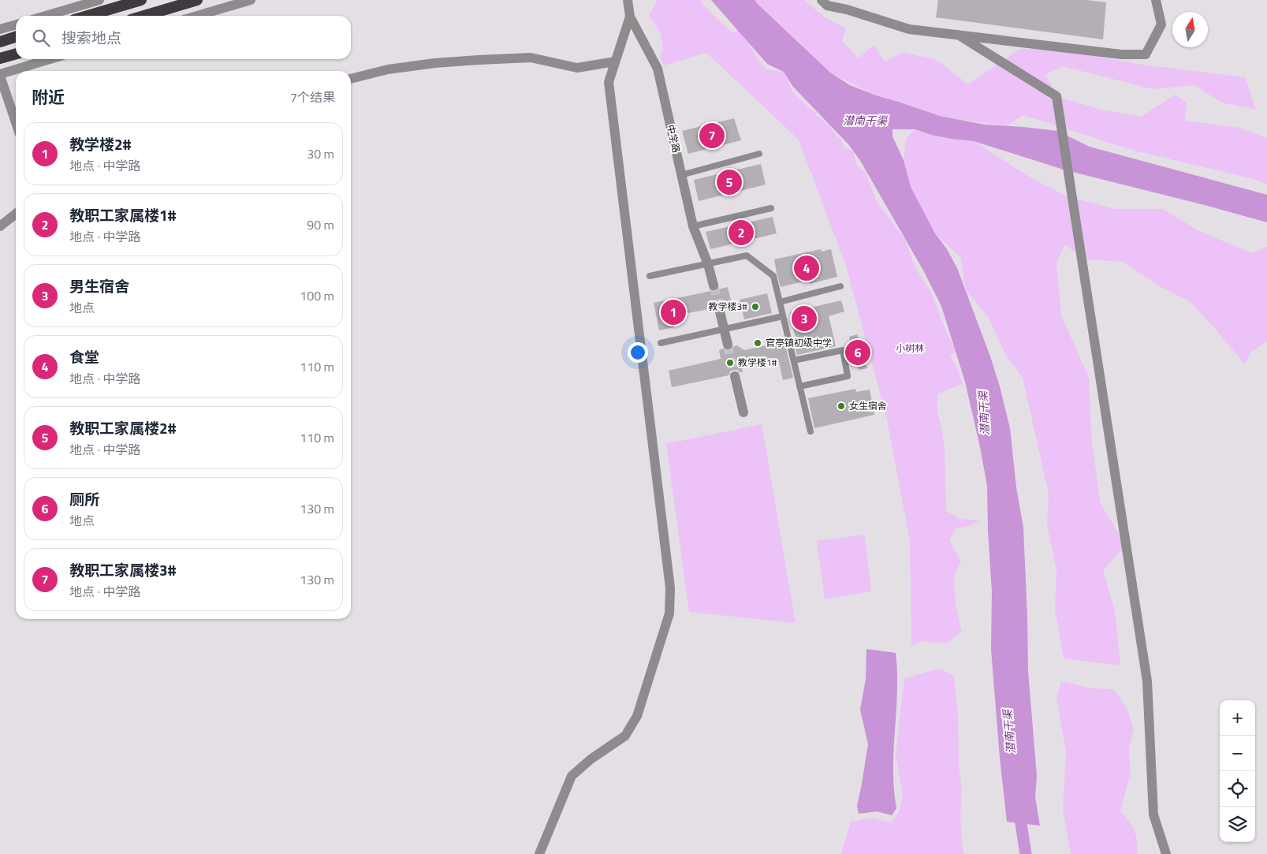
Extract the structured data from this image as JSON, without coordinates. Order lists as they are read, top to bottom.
{
  "streets": {
    "street": ["中学路"]
  },
  "water": ["潜南干渠"],
  "parks": ["小树林"],
  "places": [
    "教学楼3#",
    "官亭镇初级中学",
    "教学楼1#",
    "女生宿舍"
  ],
  "north": "top",
  "page": {
    "search": "搜索地点",
    "heading": ["附近", "7个结果"],
    "pins": [
      "7",
      "5",
      "2",
      "4",
      "1",
      "3",
      "6"
    ],
    "list": [
      {
        "mark": "1",
        "name": "教学楼2#",
        "note": "地点 · 中学路",
        "value": "30 m"
      },
      {
        "mark": "2",
        "name": "教职工家属楼1#",
        "note": "地点 · 中学路",
        "value": "90 m"
      },
      {
        "mark": "3",
        "name": "男生宿舍",
        "note": "地点",
        "value": "100 m"
      },
      {
        "mark": "4",
        "name": "食堂",
        "note": "地点 · 中学路",
        "value": "110 m"
      },
      {
        "mark": "5",
        "name": "教职工家属楼2#",
        "note": "地点 · 中学路",
        "value": "110 m"
      },
      {
        "mark": "6",
        "name": "厕所",
        "note": "地点",
        "value": "130 m"
      },
      {
        "mark": "7",
        "name": "教职工家属楼3#",
        "note": "地点 · 中学路",
        "value": "130 m"
      }
    ],
    "map_buttons": ["+", "−"]
  }
}
